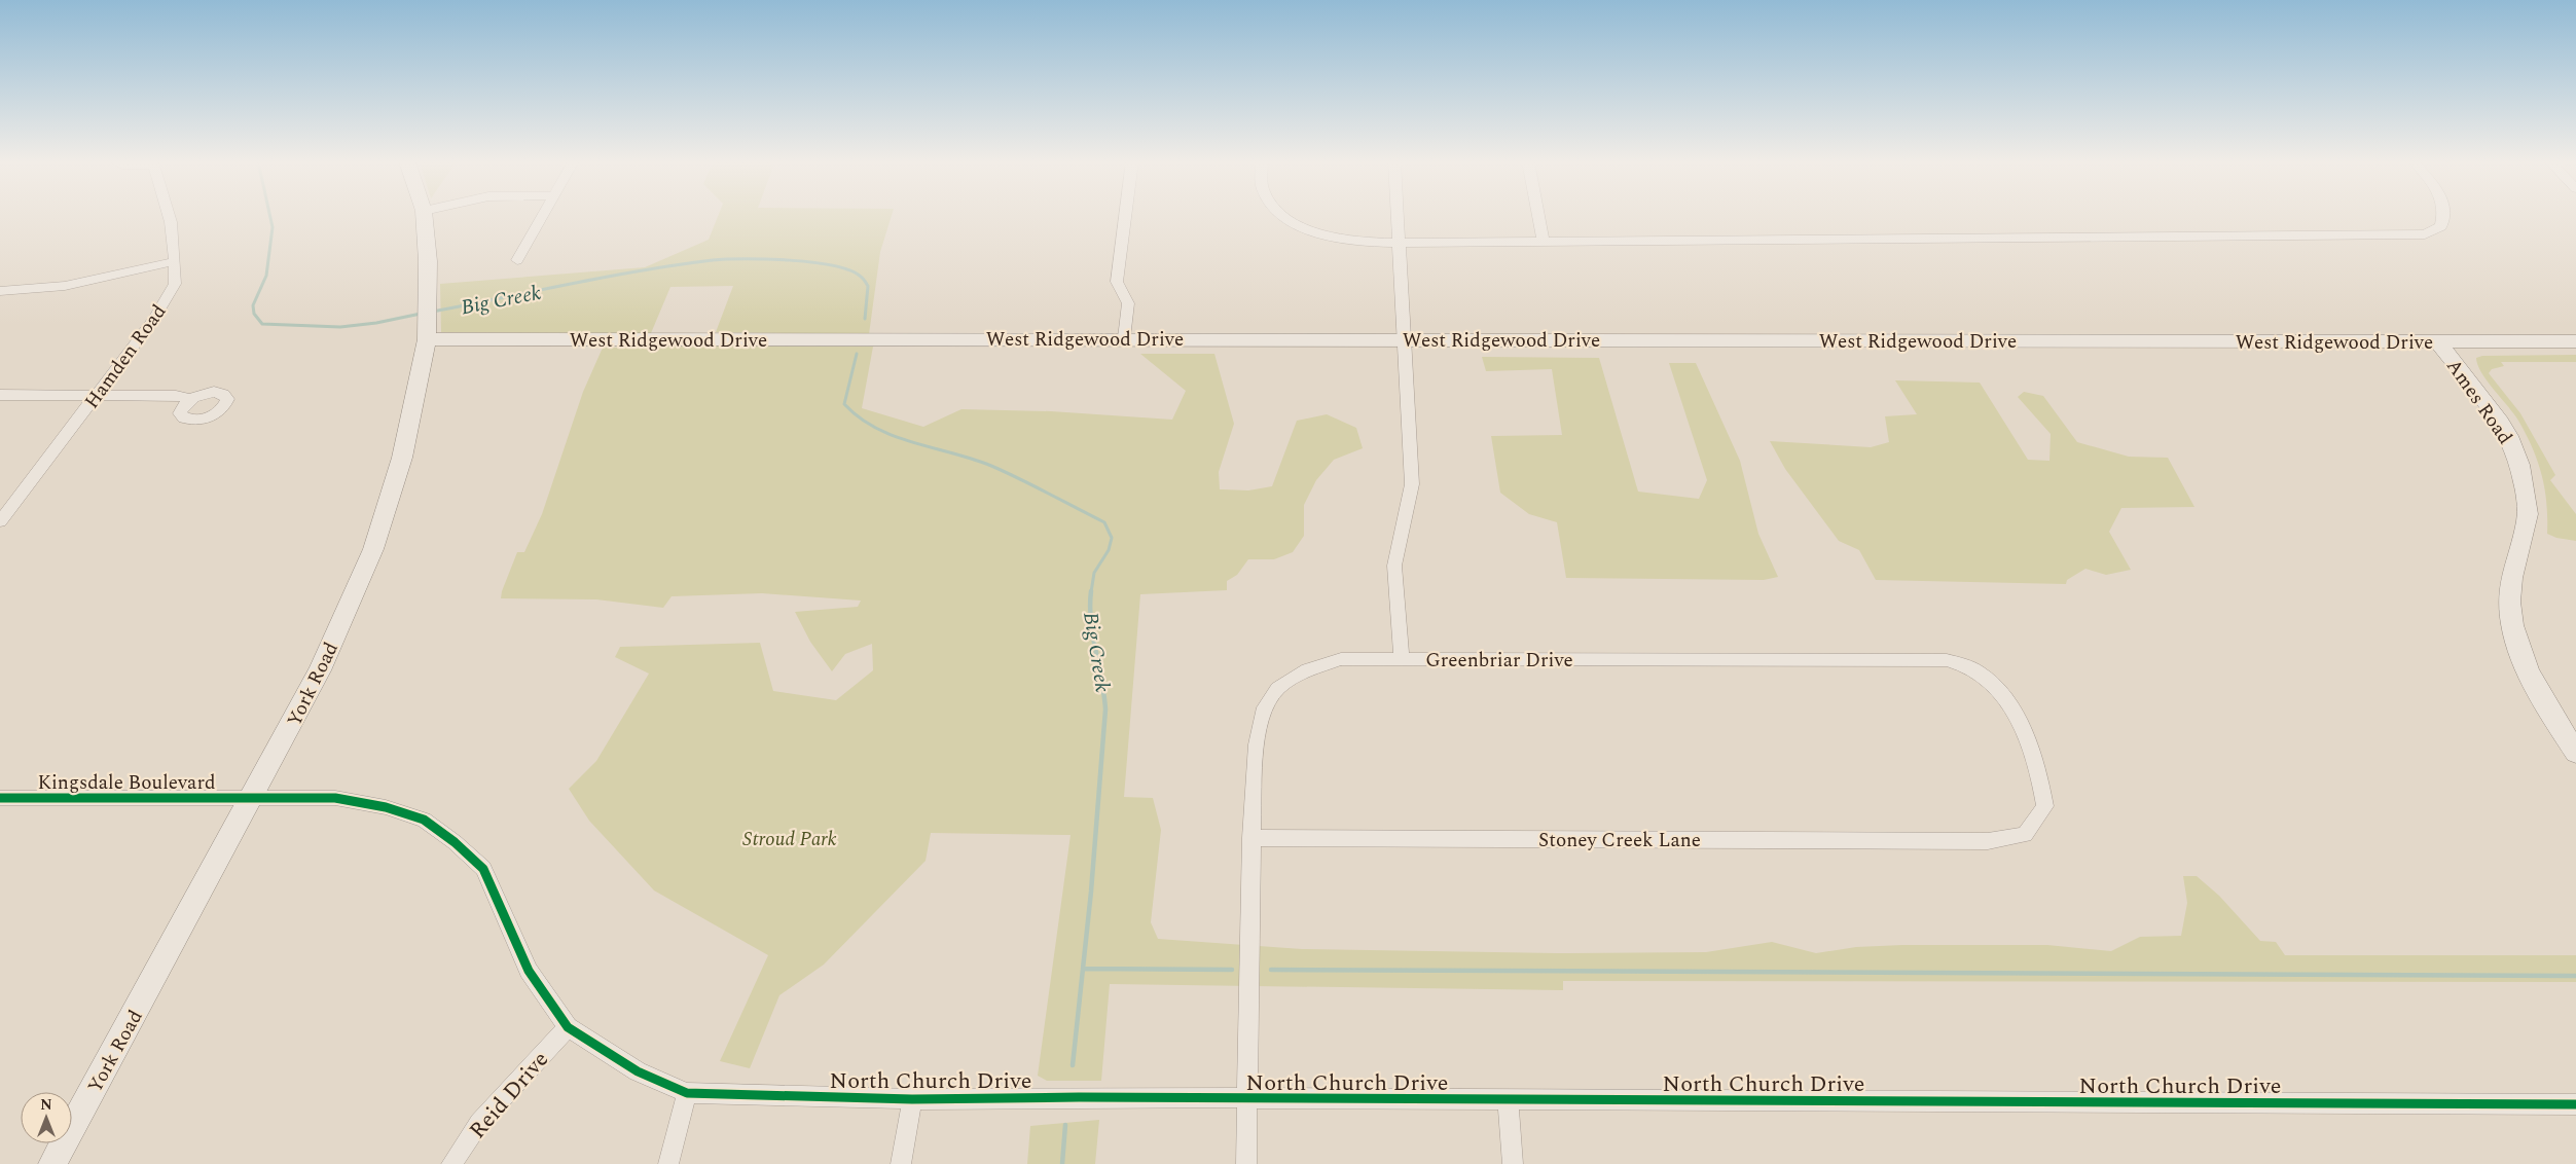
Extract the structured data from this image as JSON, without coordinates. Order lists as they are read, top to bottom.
{
  "streets": {
    "main road": ["West Ridgewood Drive", "Ames Road", "York Road"],
    "street": [
      "Hamden Road",
      "Greenbriar Drive",
      "Kingsdale Boulevard",
      "Stoney Creek Lane",
      "North Church Drive",
      "Reid Drive"
    ]
  },
  "crossings": [
    ["West Ridgewood Drive", "Ames Road"],
    ["West Ridgewood Drive", "York Road"],
    ["Greenbriar Drive", "Stoney Creek Lane"],
    ["Greenbriar Drive", "North Church Drive"],
    ["York Road", "Kingsdale Boulevard"],
    ["York Road", "North Church Drive"],
    ["Kingsdale Boulevard", "North Church Drive"],
    ["North Church Drive", "Reid Drive"]
  ],
  "water": ["Big Creek"],
  "parks": ["Stroud Park"],
  "north": "top"
}
